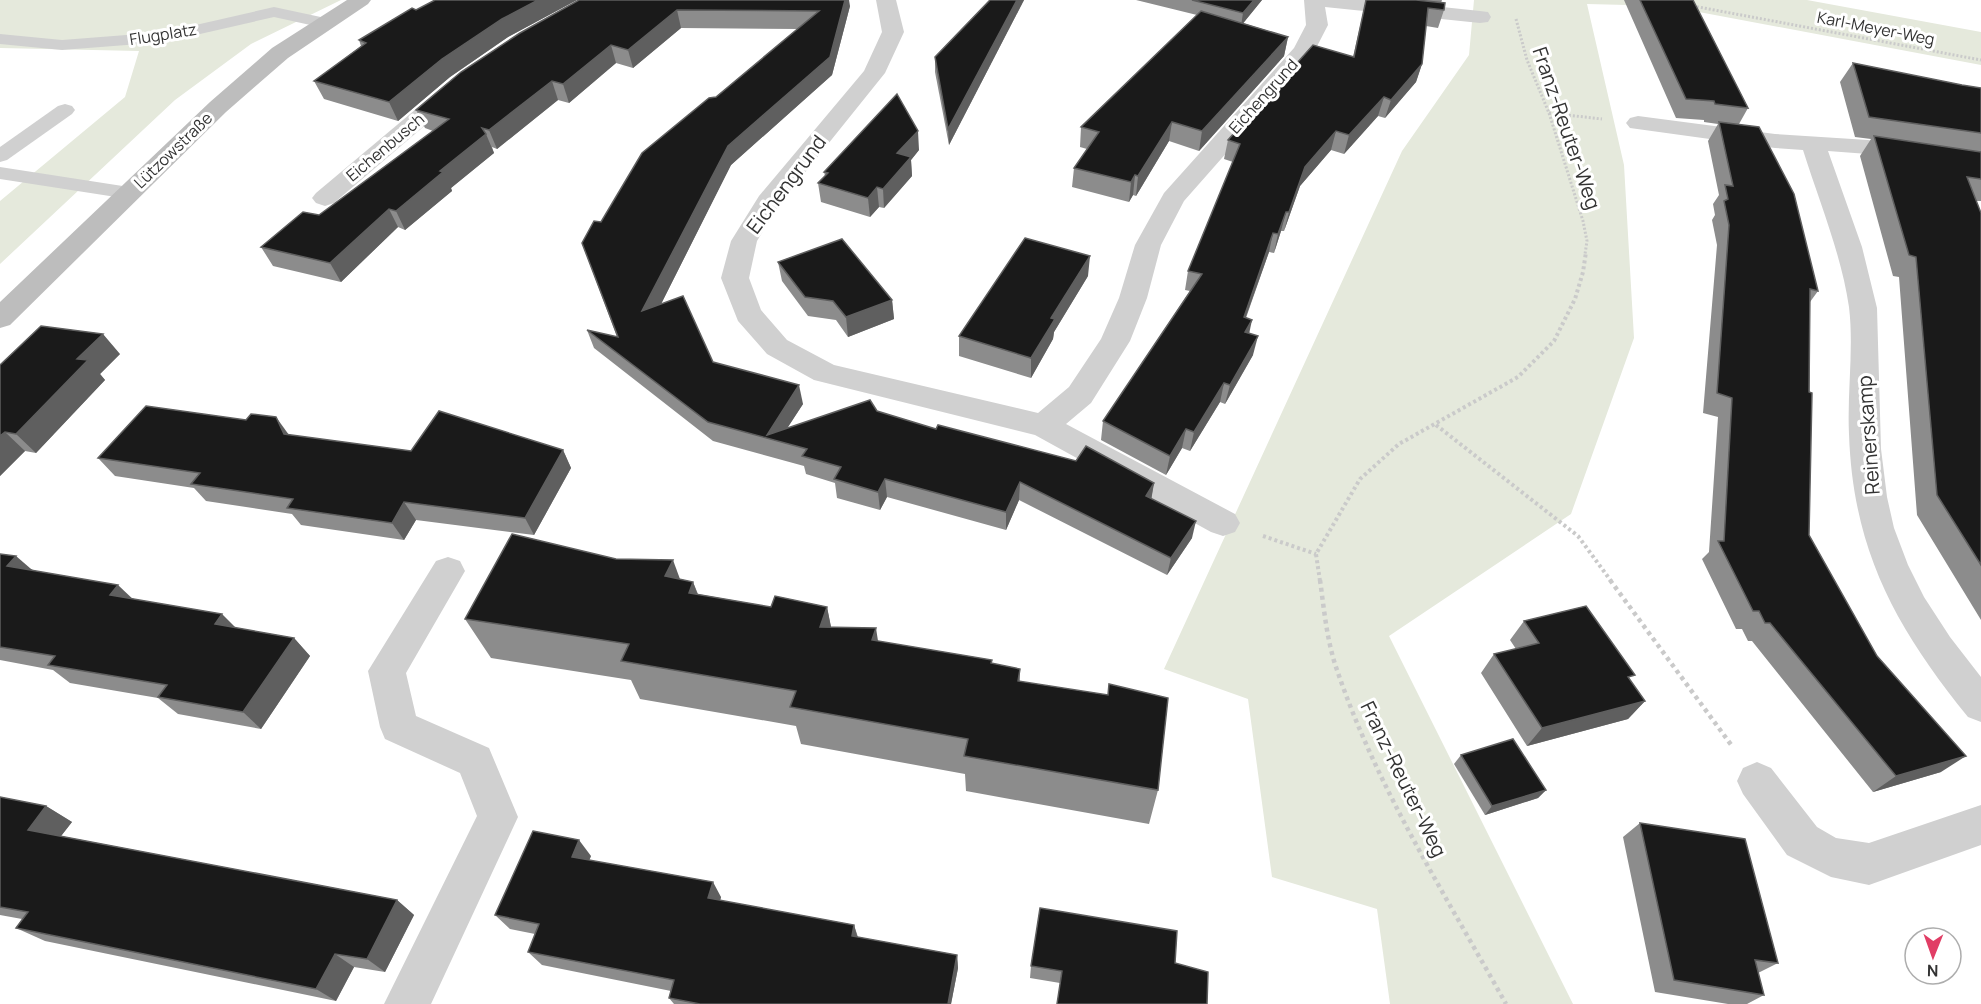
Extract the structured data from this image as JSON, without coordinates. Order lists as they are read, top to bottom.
{
  "streets": {
    "street": [
      "Eichengrund",
      "Eichenbusch",
      "Lützowstraße",
      "Reinerskamp"
    ],
    "lane": ["Flugplatz"],
    "path": ["Karl-Meyer-Weg", "Franz-Reuter-Weg"]
  },
  "crossings": [
    ["Flugplatz", "Lützowstraße"]
  ],
  "north": "bottom"
}
